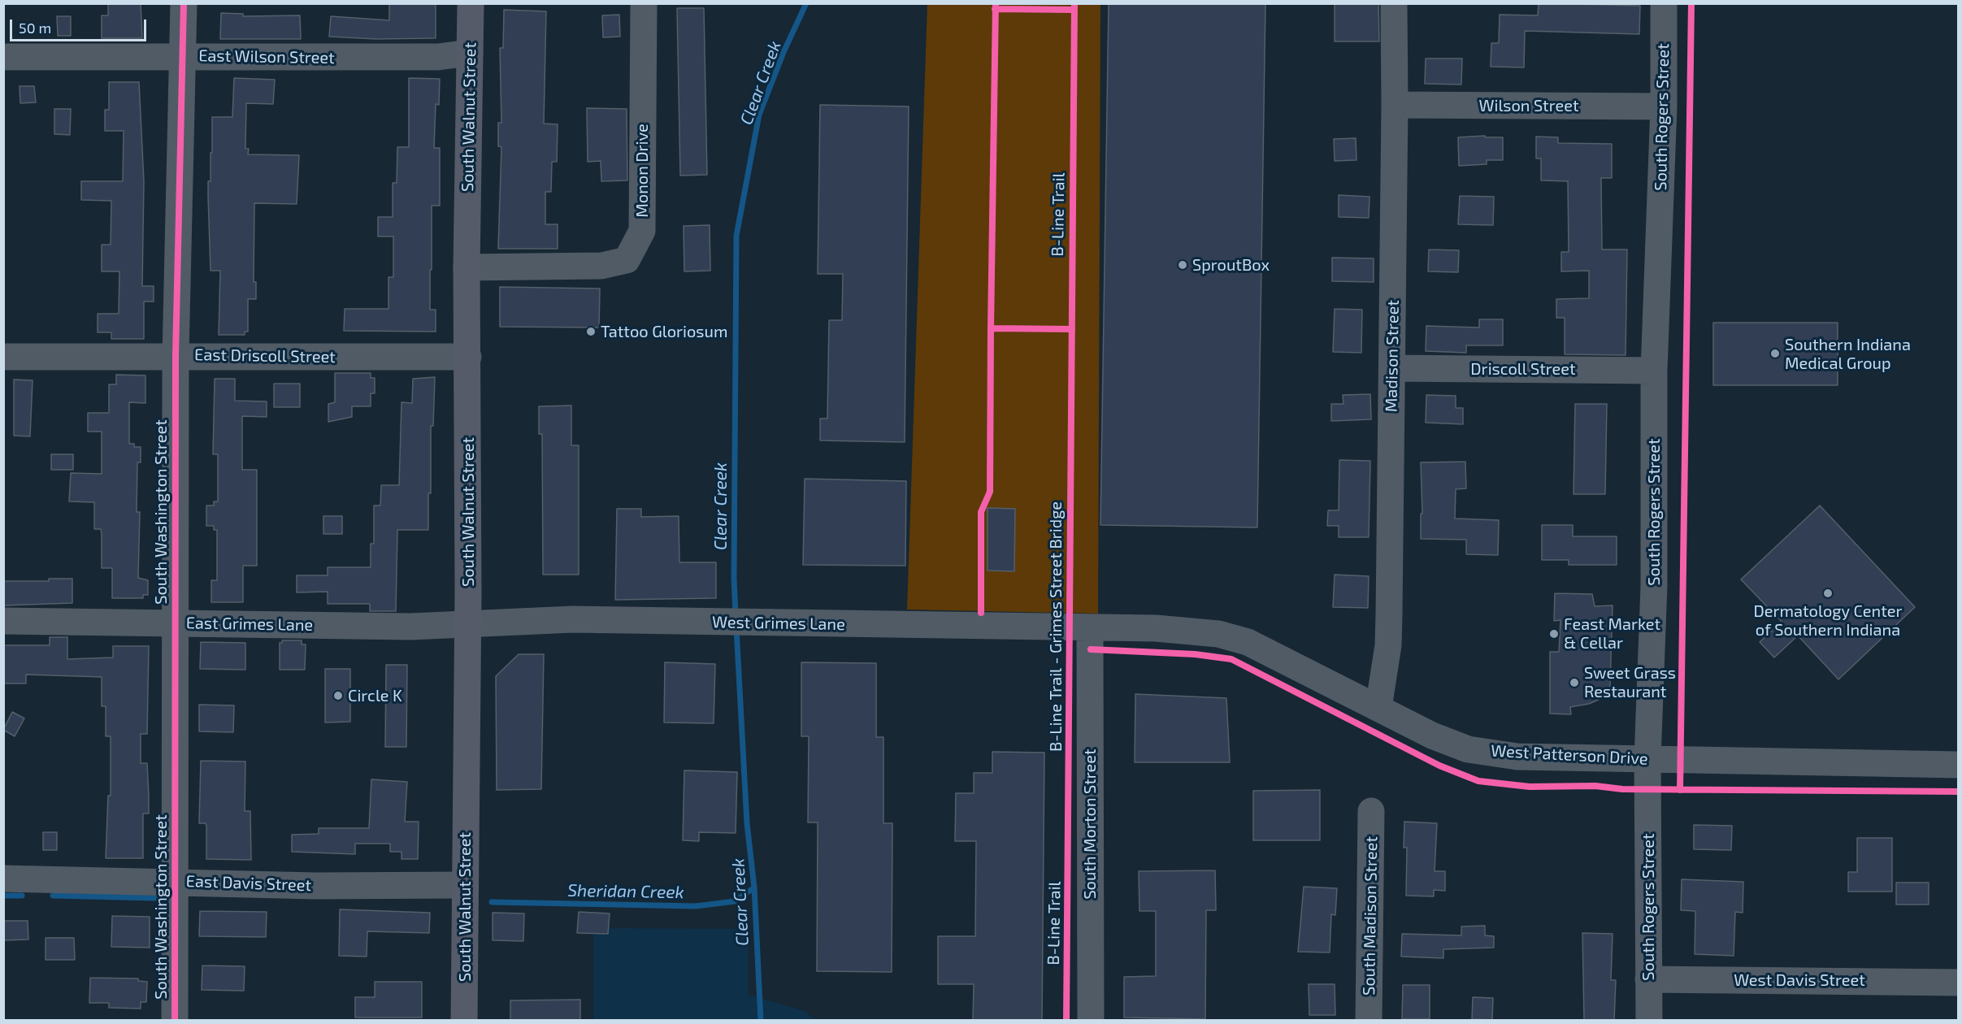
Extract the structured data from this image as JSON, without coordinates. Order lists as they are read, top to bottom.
{
  "streets": {
    "main road": ["South Walnut Street"],
    "street": [
      "East Wilson Street",
      "Wilson Street",
      "South Rogers Street",
      "Monon Drive",
      "East Driscoll Street",
      "Madison Street",
      "Driscoll Street",
      "South Washington Street",
      "West Grimes Lane",
      "East Grimes Lane",
      "West Patterson Drive",
      "South Morton Street",
      "East Davis Street",
      "South Madison Street",
      "West Davis Street"
    ],
    "cycle path": ["B-Line Trail"]
  },
  "crossings": [
    ["East Wilson Street", "South Walnut Street"],
    ["East Wilson Street", "South Washington Street"],
    ["Wilson Street", "South Rogers Street"],
    ["Wilson Street", "Madison Street"],
    ["South Walnut Street", "Monon Drive"],
    ["South Walnut Street", "East Driscoll Street"],
    ["South Walnut Street", "West Grimes Lane"],
    ["South Walnut Street", "East Grimes Lane"],
    ["South Walnut Street", "East Davis Street"],
    ["South Rogers Street", "Driscoll Street"],
    ["South Rogers Street", "West Patterson Drive"],
    ["South Rogers Street", "West Davis Street"],
    ["East Driscoll Street", "South Washington Street"],
    ["Madison Street", "Driscoll Street"],
    ["Madison Street", "West Patterson Drive"],
    ["South Washington Street", "East Grimes Lane"],
    ["South Washington Street", "East Davis Street"],
    ["West Grimes Lane", "East Grimes Lane"],
    ["West Grimes Lane", "West Patterson Drive"],
    ["West Grimes Lane", "South Morton Street"],
    ["West Patterson Drive", "South Morton Street"]
  ],
  "water": ["Clear Creek", "Sheridan Creek"],
  "places": [
    "SproutBox",
    "Tattoo Gloriosum",
    "Southern Indiana Medical Group",
    "Dermatology Center of Southern Indiana",
    "Feast Market & Cellar",
    "Sweet Grass Restaurant",
    "Circle K"
  ],
  "scale_bar": "50 m"
}
